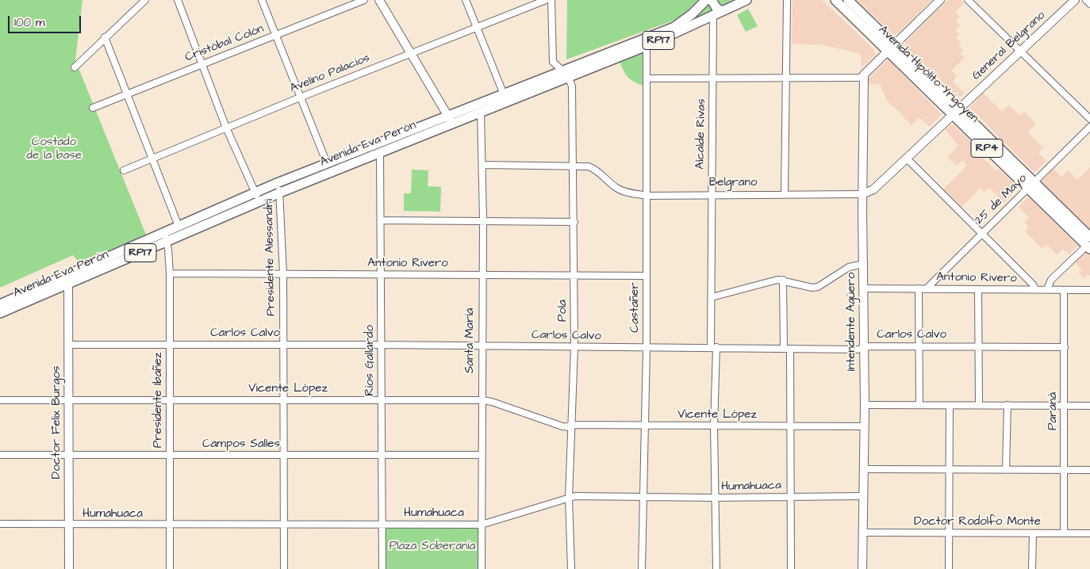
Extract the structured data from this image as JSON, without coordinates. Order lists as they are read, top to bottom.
{
  "streets": {
    "main road": [
      "RP17",
      "Avenida Hipólito Yrigoyen",
      "Avenida Eva Perón",
      "RP4"
    ],
    "street": [
      "Cristóbal Colón",
      "General Belgrano",
      "Avelino Palacios",
      "Alcalde Rivas",
      "Belgrano",
      "25 de Mayo",
      "Presidente Alessandri",
      "Antonio Rivero",
      "Castañer",
      "Pola",
      "Intendente Agüero",
      "Carlos Calvo",
      "Santa María",
      "Ríos Gallardo",
      "Vicente López",
      "Presidente Ibañez",
      "Paraná",
      "Doctor Felix Burgos",
      "Campos Salles",
      "Humahuaca",
      "Doctor Rodolfo Monte"
    ]
  },
  "crossings": [
    ["General Belgrano", "Avenida Hipólito Yrigoyen"],
    ["Avenida Hipólito Yrigoyen", "25 de Mayo"],
    ["Alcalde Rivas", "Avenida Eva Perón"],
    ["Alcalde Rivas", "Belgrano"],
    ["Alcalde Rivas", "Carlos Calvo"],
    ["Alcalde Rivas", "Vicente López"],
    ["Alcalde Rivas", "Humahuaca"],
    ["Avenida Eva Perón", "Presidente Alessandri"],
    ["Avenida Eva Perón", "Castañer"],
    ["Avenida Eva Perón", "Pola"],
    ["Avenida Eva Perón", "Santa María"],
    ["Avenida Eva Perón", "Ríos Gallardo"],
    ["Avenida Eva Perón", "Presidente Ibañez"],
    ["Avenida Eva Perón", "Doctor Felix Burgos"],
    ["Belgrano", "Castañer"],
    ["Belgrano", "Pola"],
    ["Belgrano", "Intendente Agüero"],
    ["Belgrano", "Santa María"],
    ["25 de Mayo", "Antonio Rivero"],
    ["Presidente Alessandri", "Antonio Rivero"],
    ["Presidente Alessandri", "Carlos Calvo"],
    ["Presidente Alessandri", "Vicente López"],
    ["Presidente Alessandri", "Campos Salles"],
    ["Presidente Alessandri", "Humahuaca"],
    ["Antonio Rivero", "Castañer"],
    ["Antonio Rivero", "Pola"],
    ["Antonio Rivero", "Intendente Agüero"],
    ["Antonio Rivero", "Santa María"],
    ["Antonio Rivero", "Ríos Gallardo"],
    ["Antonio Rivero", "Presidente Ibañez"],
    ["Antonio Rivero", "Paraná"],
    ["Castañer", "Carlos Calvo"],
    ["Castañer", "Vicente López"],
    ["Castañer", "Humahuaca"],
    ["Pola", "Carlos Calvo"],
    ["Pola", "Vicente López"],
    ["Pola", "Humahuaca"],
    ["Intendente Agüero", "Carlos Calvo"],
    ["Intendente Agüero", "Vicente López"],
    ["Intendente Agüero", "Humahuaca"],
    ["Intendente Agüero", "Doctor Rodolfo Monte"],
    ["Carlos Calvo", "Santa María"],
    ["Carlos Calvo", "Ríos Gallardo"],
    ["Carlos Calvo", "Presidente Ibañez"],
    ["Carlos Calvo", "Paraná"],
    ["Carlos Calvo", "Doctor Felix Burgos"],
    ["Santa María", "Vicente López"],
    ["Santa María", "Campos Salles"],
    ["Santa María", "Humahuaca"],
    ["Ríos Gallardo", "Vicente López"],
    ["Ríos Gallardo", "Campos Salles"],
    ["Ríos Gallardo", "Humahuaca"],
    ["Vicente López", "Presidente Ibañez"],
    ["Vicente López", "Doctor Felix Burgos"],
    ["Presidente Ibañez", "Campos Salles"],
    ["Presidente Ibañez", "Humahuaca"],
    ["Paraná", "Doctor Rodolfo Monte"],
    ["Doctor Felix Burgos", "Campos Salles"],
    ["Doctor Felix Burgos", "Humahuaca"]
  ],
  "parks": ["Costado de la base", "Plaza Soberanía"],
  "scale_bar": "100 m"
}
